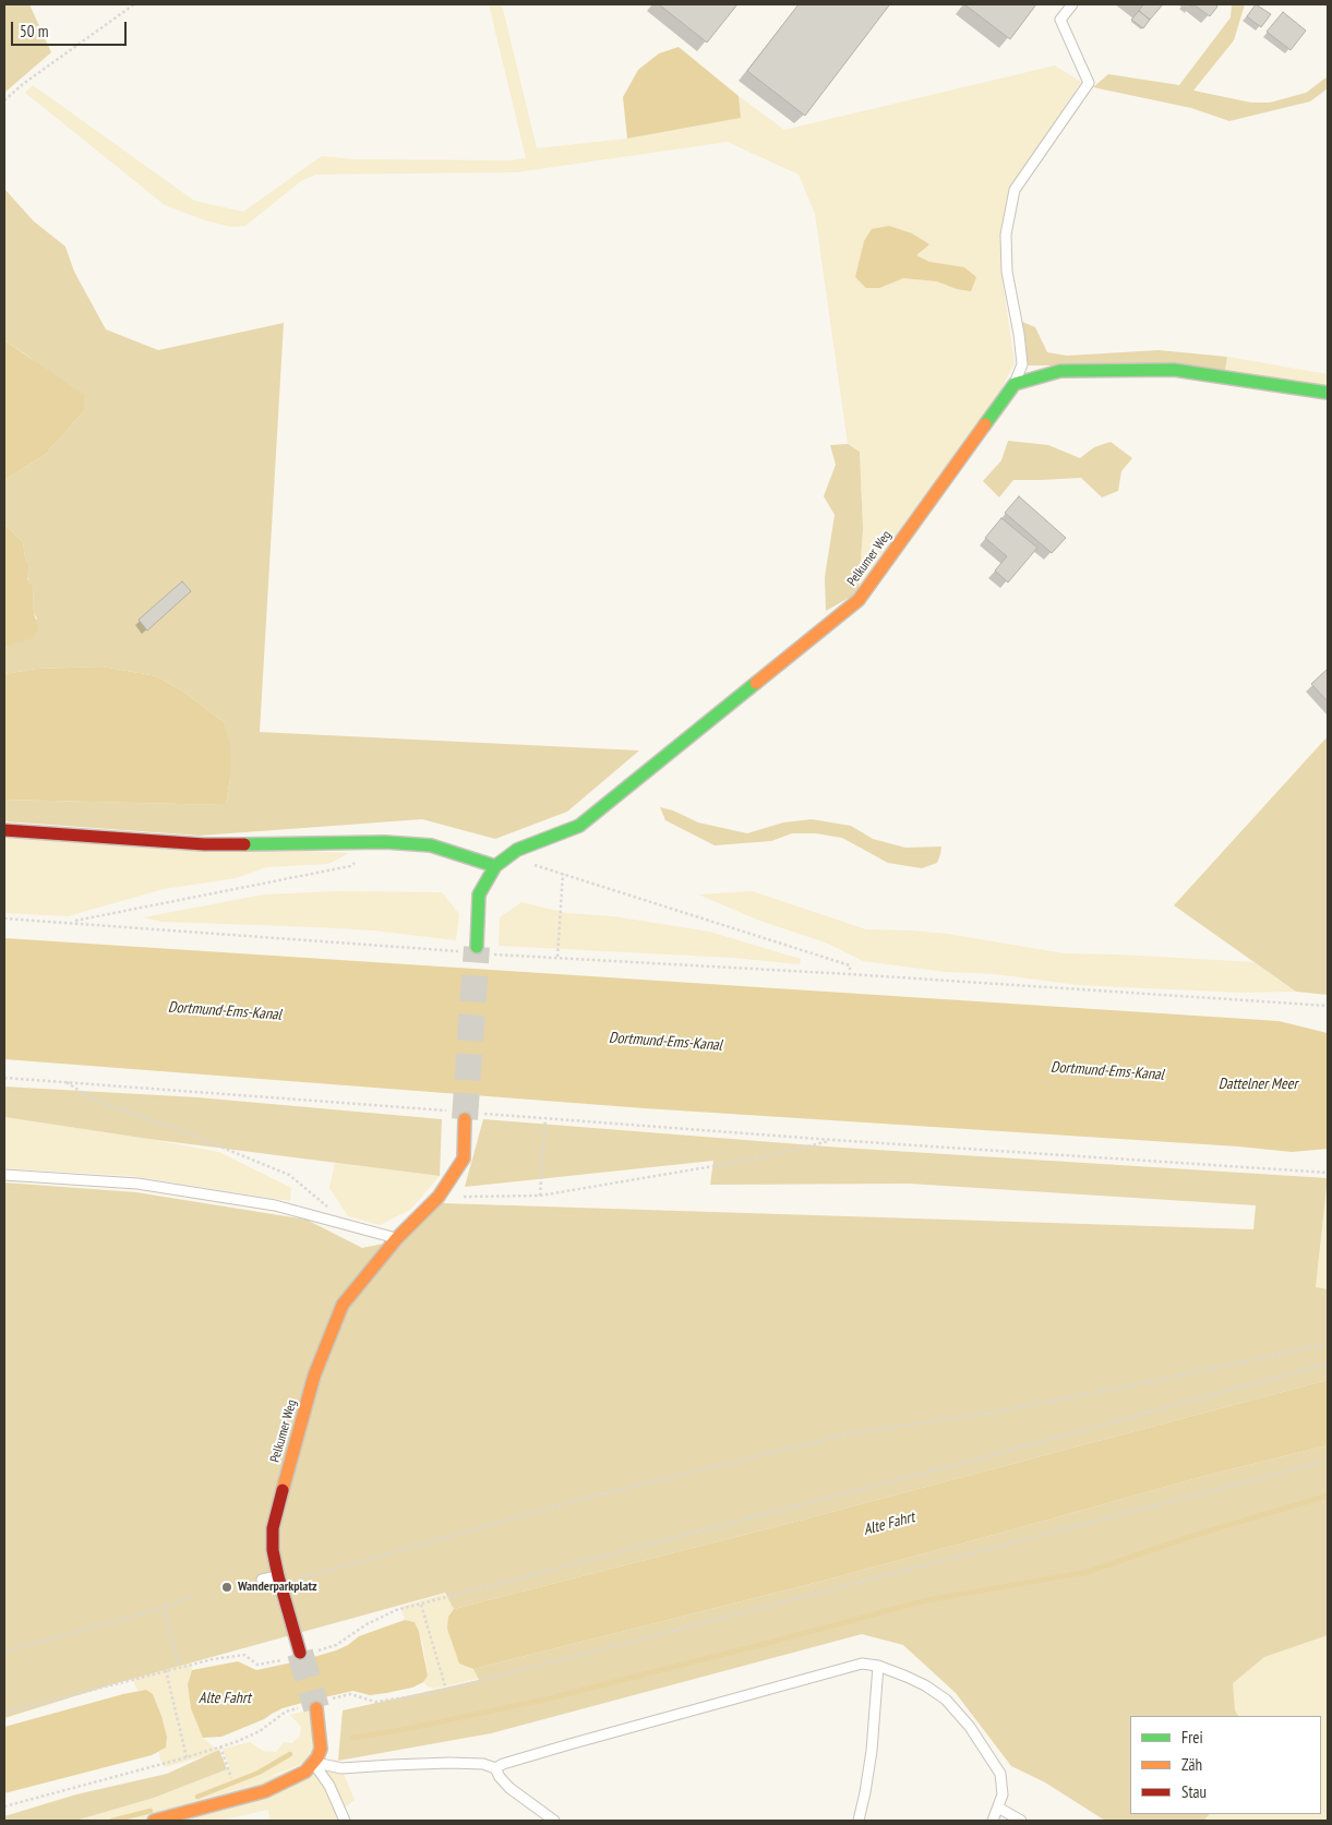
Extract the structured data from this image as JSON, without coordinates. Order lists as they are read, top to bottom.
{
  "streets": {
    "street": ["Pelkumer Weg"]
  },
  "water": ["Dortmund-Ems-Kanal", "Dattelner Meer", "Alte Fahrt"],
  "places": ["Wanderparkplatz"],
  "legend": ["Frei", "Zäh", "Stau"],
  "scale_bar": "50 m"
}
